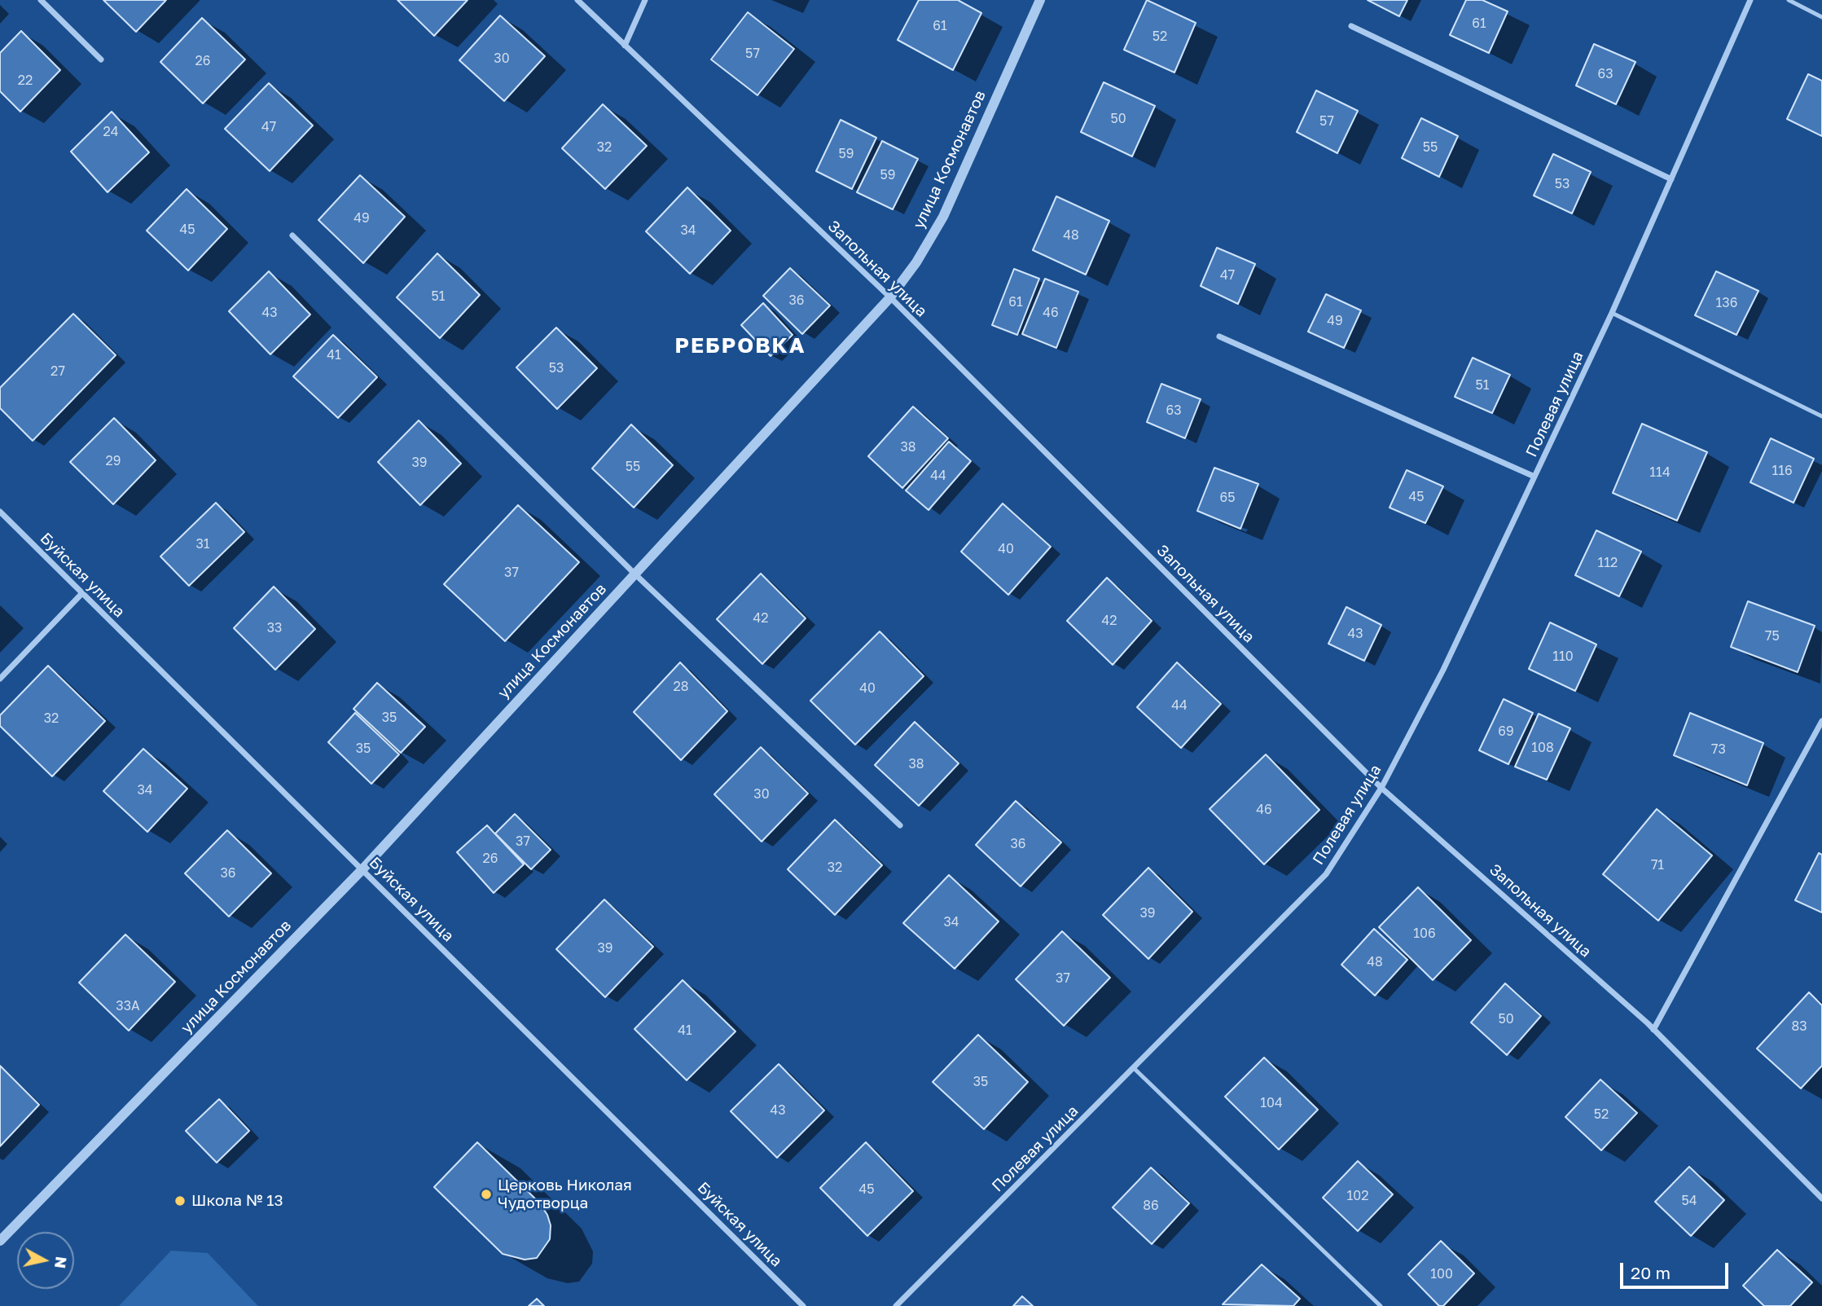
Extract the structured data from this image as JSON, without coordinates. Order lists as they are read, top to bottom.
{
  "streets": {
    "street": [
      "улица Космонавтов",
      "Запольная улица",
      "Полевая улица",
      "Буйская улица"
    ]
  },
  "crossings": [
    ["улица Космонавтов", "Запольная улица"],
    ["улица Космонавтов", "Буйская улица"],
    ["Запольная улица", "Полевая улица"]
  ],
  "districts": ["РЕБРОВКА"],
  "places": ["Церковь Николая Чудотворца", "Школа № 13"],
  "house_numbers": [
    "61",
    "61",
    "52",
    "57",
    "30",
    "26",
    "63",
    "22",
    "50",
    "57",
    "47",
    "24",
    "32",
    "55",
    "59",
    "59",
    "53",
    "49",
    "45",
    "34",
    "48",
    "47",
    "51",
    "36",
    "61",
    "136",
    "43",
    "46",
    "49",
    "41",
    "53",
    "27",
    "51",
    "63",
    "38",
    "29",
    "39",
    "55",
    "116",
    "114",
    "44",
    "45",
    "65",
    "31",
    "40",
    "112",
    "37",
    "42",
    "42",
    "33",
    "43",
    "75",
    "110",
    "28",
    "40",
    "44",
    "35",
    "32",
    "69",
    "108",
    "35",
    "73",
    "38",
    "34",
    "30",
    "46",
    "37",
    "36",
    "26",
    "71",
    "32",
    "36",
    "39",
    "34",
    "106",
    "39",
    "48",
    "37",
    "33А",
    "50",
    "83",
    "41",
    "35",
    "104",
    "43",
    "52",
    "45",
    "102",
    "54",
    "86",
    "100"
  ],
  "scale_bar": "20 m",
  "north": "right"
}
